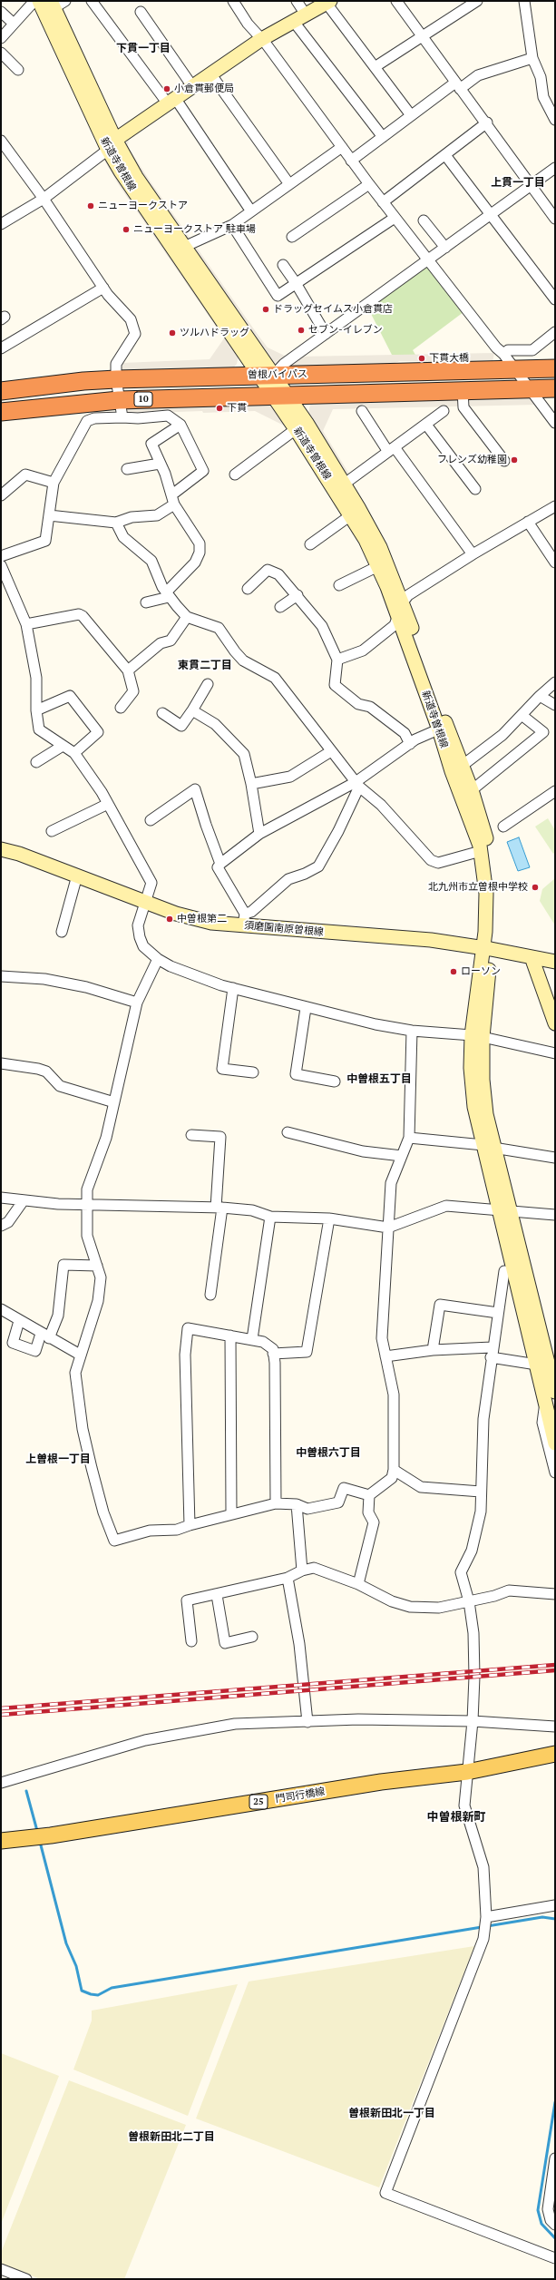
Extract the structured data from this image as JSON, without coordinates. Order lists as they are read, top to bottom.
{
  "streets": {
    "highway": ["曽根バイパス", "10"],
    "main road": [
      "新道寺曽根線",
      "須磨園南原曽根線",
      "門司行橋線",
      "25"
    ]
  },
  "crossings": [
    ["新道寺曽根線", "曽根バイパス"],
    ["新道寺曽根線", "須磨園南原曽根線"]
  ],
  "districts": [
    "下貫一丁目",
    "上貫一丁目",
    "東貫二丁目",
    "中曽根五丁目",
    "中曽根六丁目",
    "上曽根一丁目",
    "中曽根新町",
    "曽根新田北一丁目",
    "曽根新田北二丁目"
  ],
  "places": [
    "小倉貫郵便局",
    "ニューヨークストア",
    "ニューヨークストア 駐車場",
    "ドラッグセイムス小倉貫店",
    "セブン-イレブン",
    "ツルハドラッグ",
    "下貫大橋",
    "下貫",
    "フレンズ幼稚園",
    "北九州市立曽根中学校",
    "中曽根第二",
    "ローソン"
  ]
}
